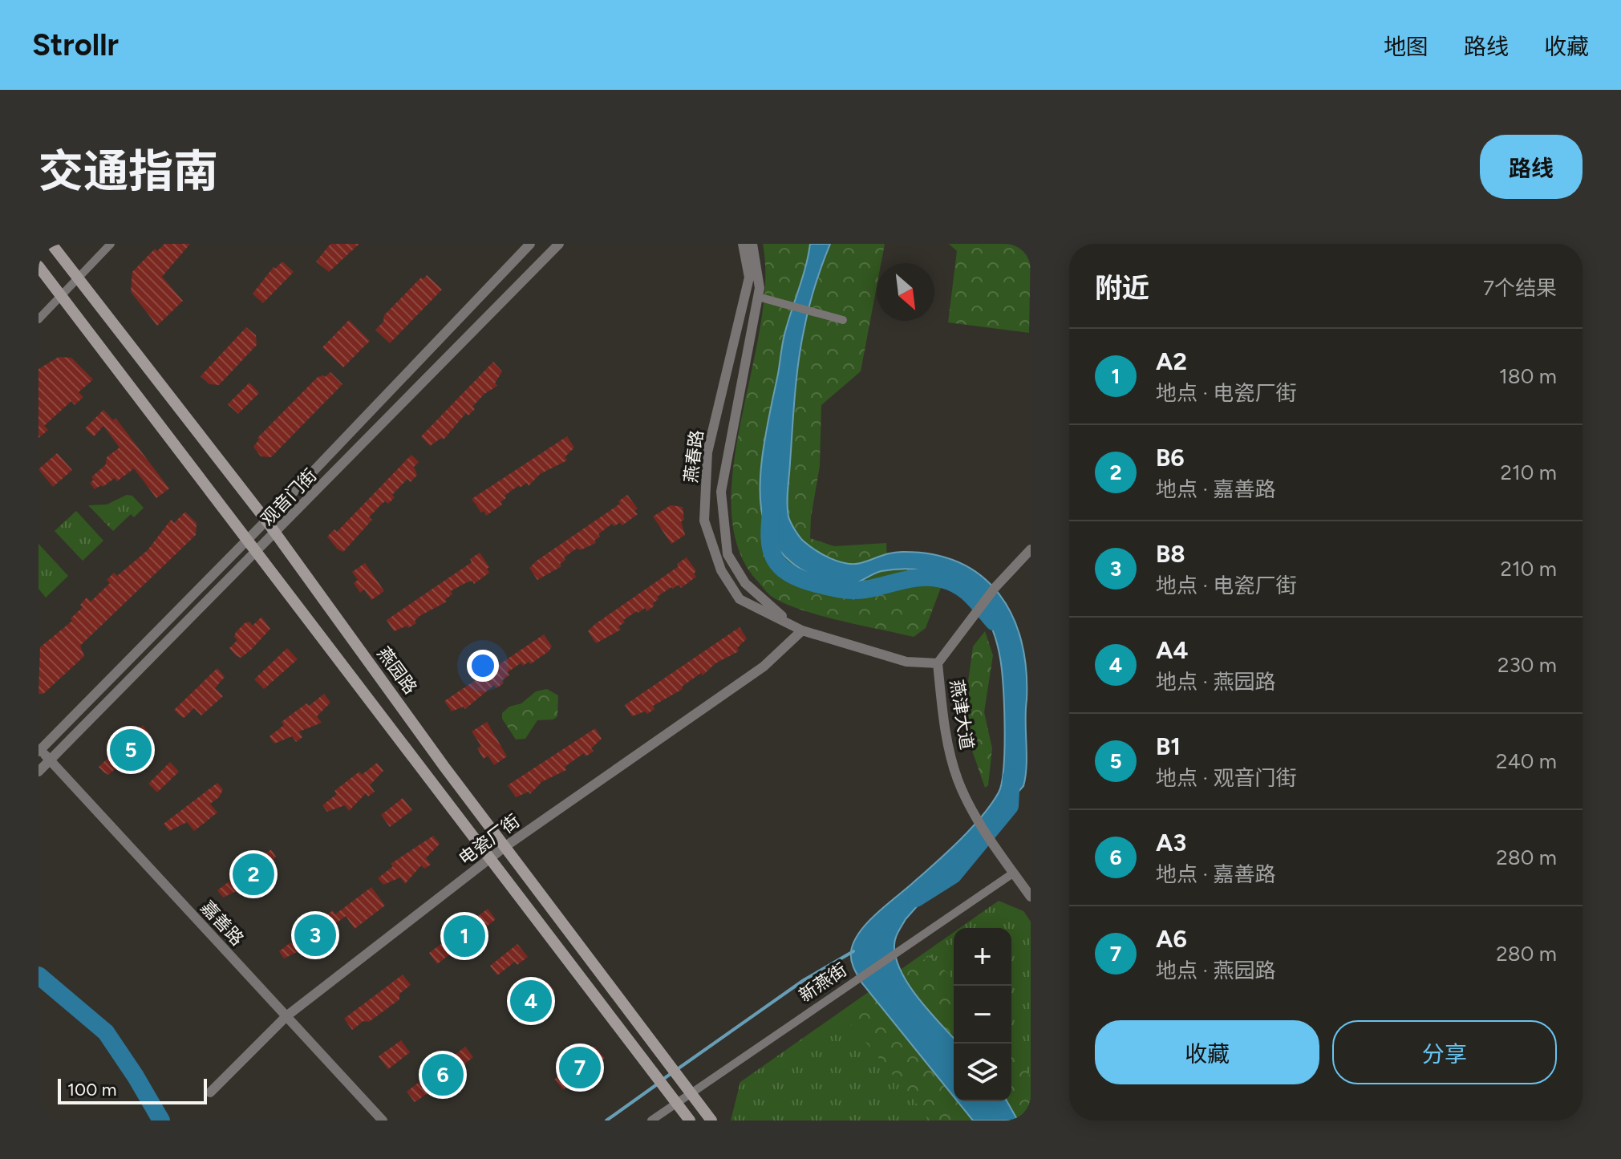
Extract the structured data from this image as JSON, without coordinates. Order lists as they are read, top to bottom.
{
  "streets": {
    "main road": ["燕园路"],
    "street": [
      "燕春路",
      "观音门街",
      "燕津大道",
      "电瓷厂街",
      "嘉善路",
      "新燕街"
    ]
  },
  "crossings": [
    ["燕春路", "燕津大道"],
    ["燕春路", "电瓷厂街"],
    ["观音门街", "燕园路"],
    ["观音门街", "嘉善路"],
    ["燕园路", "电瓷厂街"],
    ["燕园路", "新燕街"],
    ["燕津大道", "新燕街"],
    ["电瓷厂街", "嘉善路"]
  ],
  "scale_bar": "100 m",
  "north": "bottom right",
  "page": {
    "header": "Strollr",
    "nav": ["地图", "路线", "收藏"],
    "title": "交通指南",
    "buttons": [
      "路线",
      ["收藏", "分享"]
    ],
    "heading": ["附近", "7个结果"],
    "list": [
      {
        "mark": "1",
        "name": "A2",
        "note": "地点 · 电瓷厂街",
        "value": "180 m"
      },
      {
        "mark": "2",
        "name": "B6",
        "note": "地点 · 嘉善路",
        "value": "210 m"
      },
      {
        "mark": "3",
        "name": "B8",
        "note": "地点 · 电瓷厂街",
        "value": "210 m"
      },
      {
        "mark": "4",
        "name": "A4",
        "note": "地点 · 燕园路",
        "value": "230 m"
      },
      {
        "mark": "5",
        "name": "B1",
        "note": "地点 · 观音门街",
        "value": "240 m"
      },
      {
        "mark": "6",
        "name": "A3",
        "note": "地点 · 嘉善路",
        "value": "280 m"
      },
      {
        "mark": "7",
        "name": "A6",
        "note": "地点 · 燕园路",
        "value": "280 m"
      }
    ],
    "pins": [
      "5",
      "2",
      "3",
      "1",
      "4",
      "7",
      "6"
    ],
    "map_buttons": ["+", "−"],
    "scale": "100 m"
  }
}
